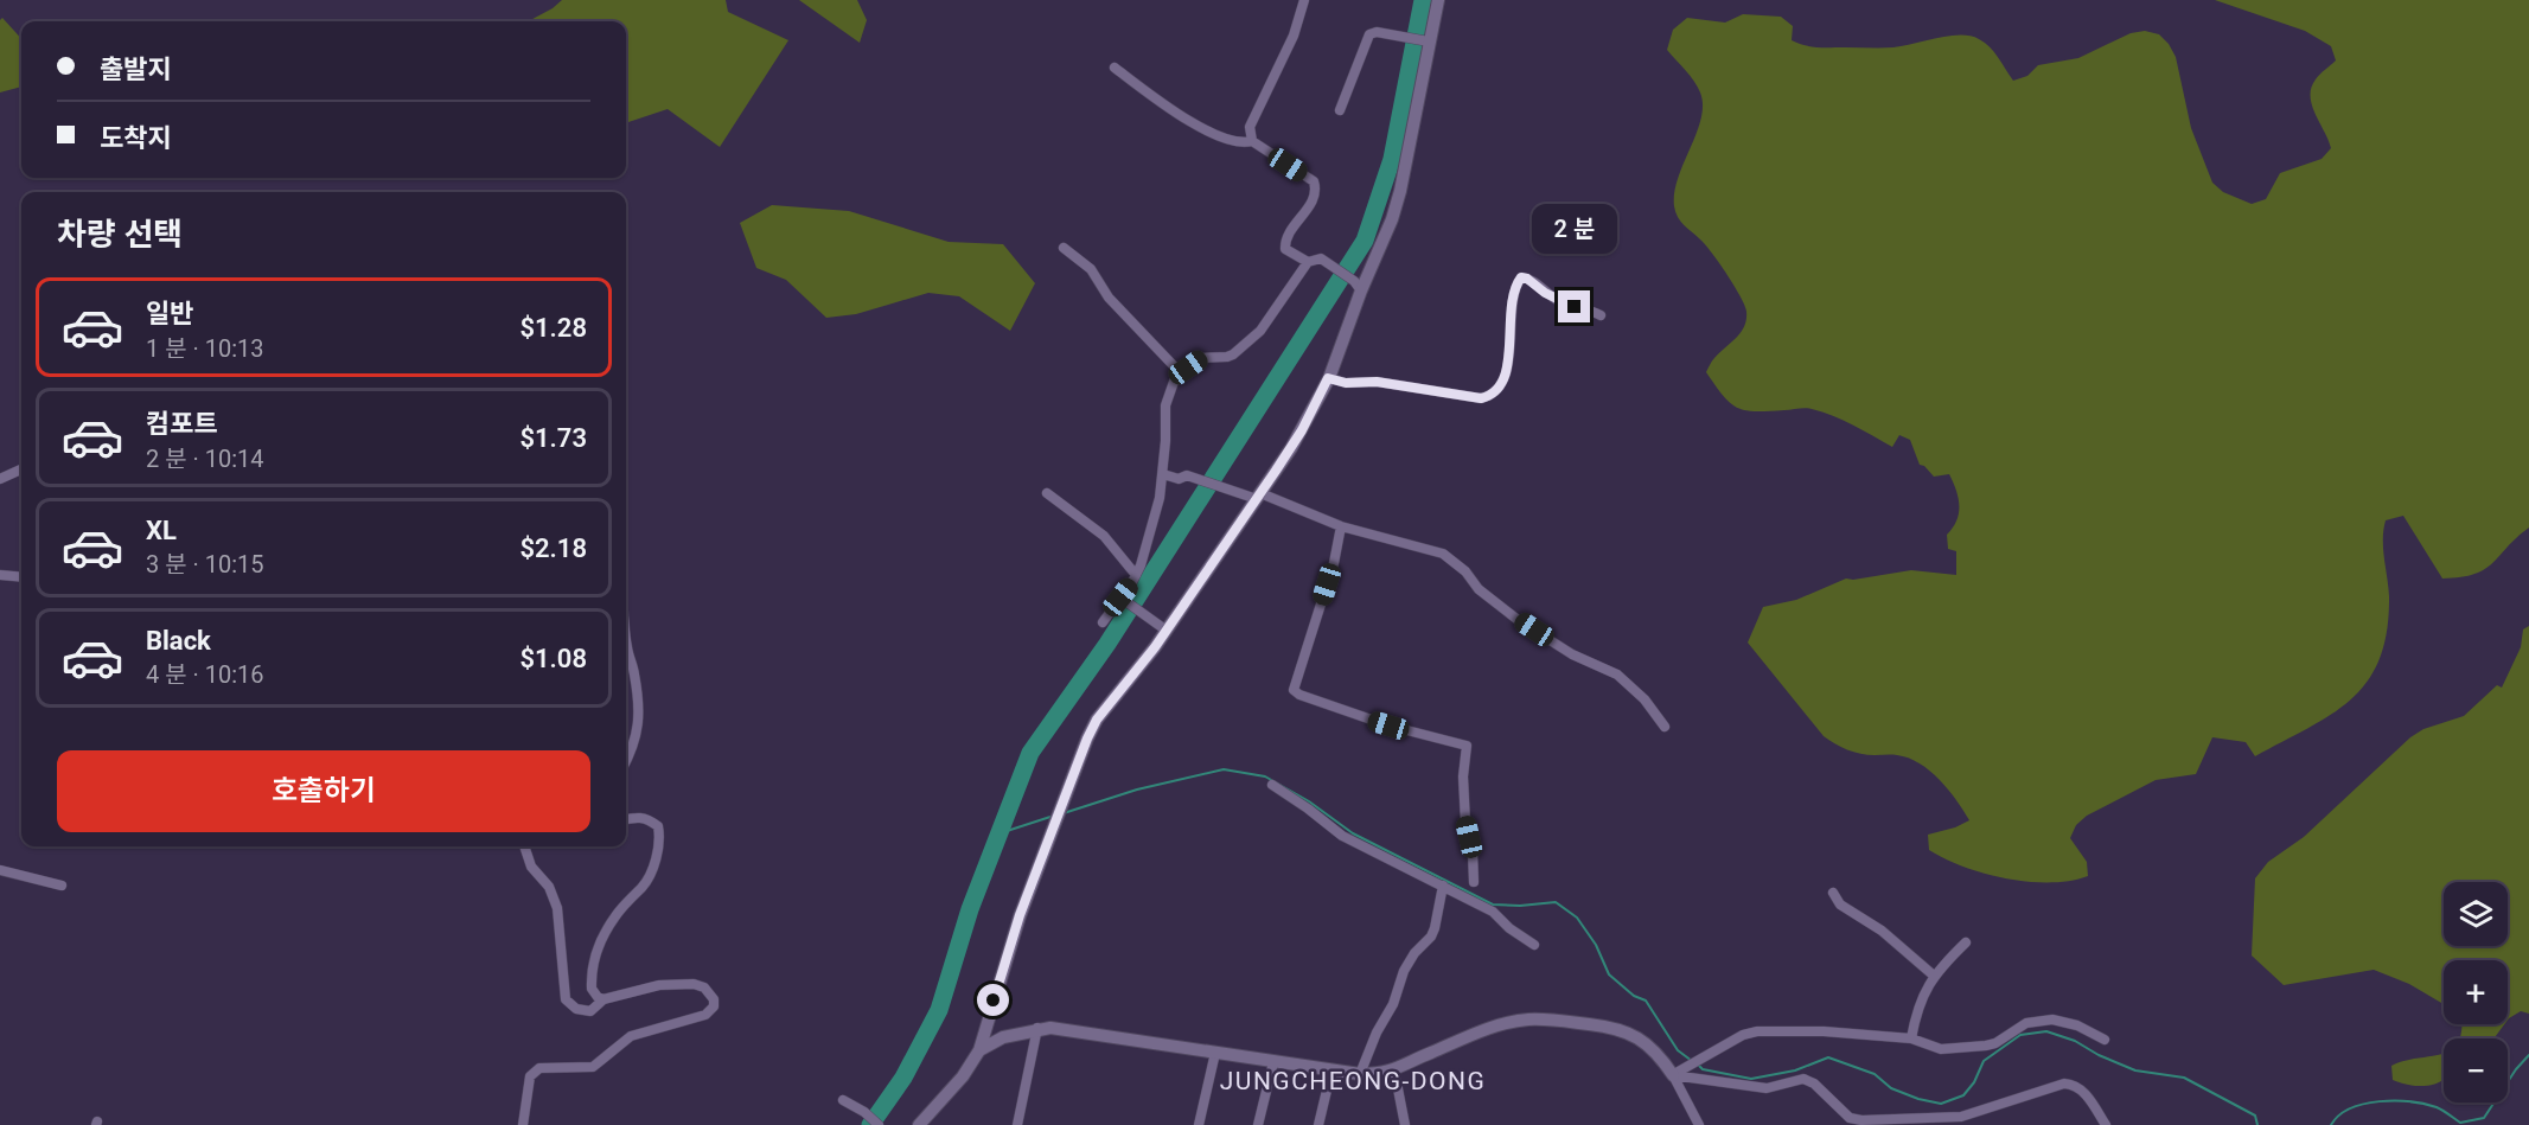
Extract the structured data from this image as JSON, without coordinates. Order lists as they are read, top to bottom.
{
  "districts": ["JUNGCHEONG-DONG"],
  "page": {
    "banner": ["출발지", "도착지"],
    "heading": "차량 선택",
    "bubble": "2 분",
    "list": [
      {
        "name": "일반",
        "note": "1 분 · 10:13",
        "value": "$1.28"
      },
      {
        "name": "컴포트",
        "note": "2 분 · 10:14",
        "value": "$1.73"
      },
      {
        "name": "XL",
        "note": "3 분 · 10:15",
        "value": "$2.18"
      },
      {
        "name": "Black",
        "note": "4 분 · 10:16",
        "value": "$1.08"
      }
    ],
    "buttons": "호출하기",
    "map_buttons": ["+", "−"]
  }
}
